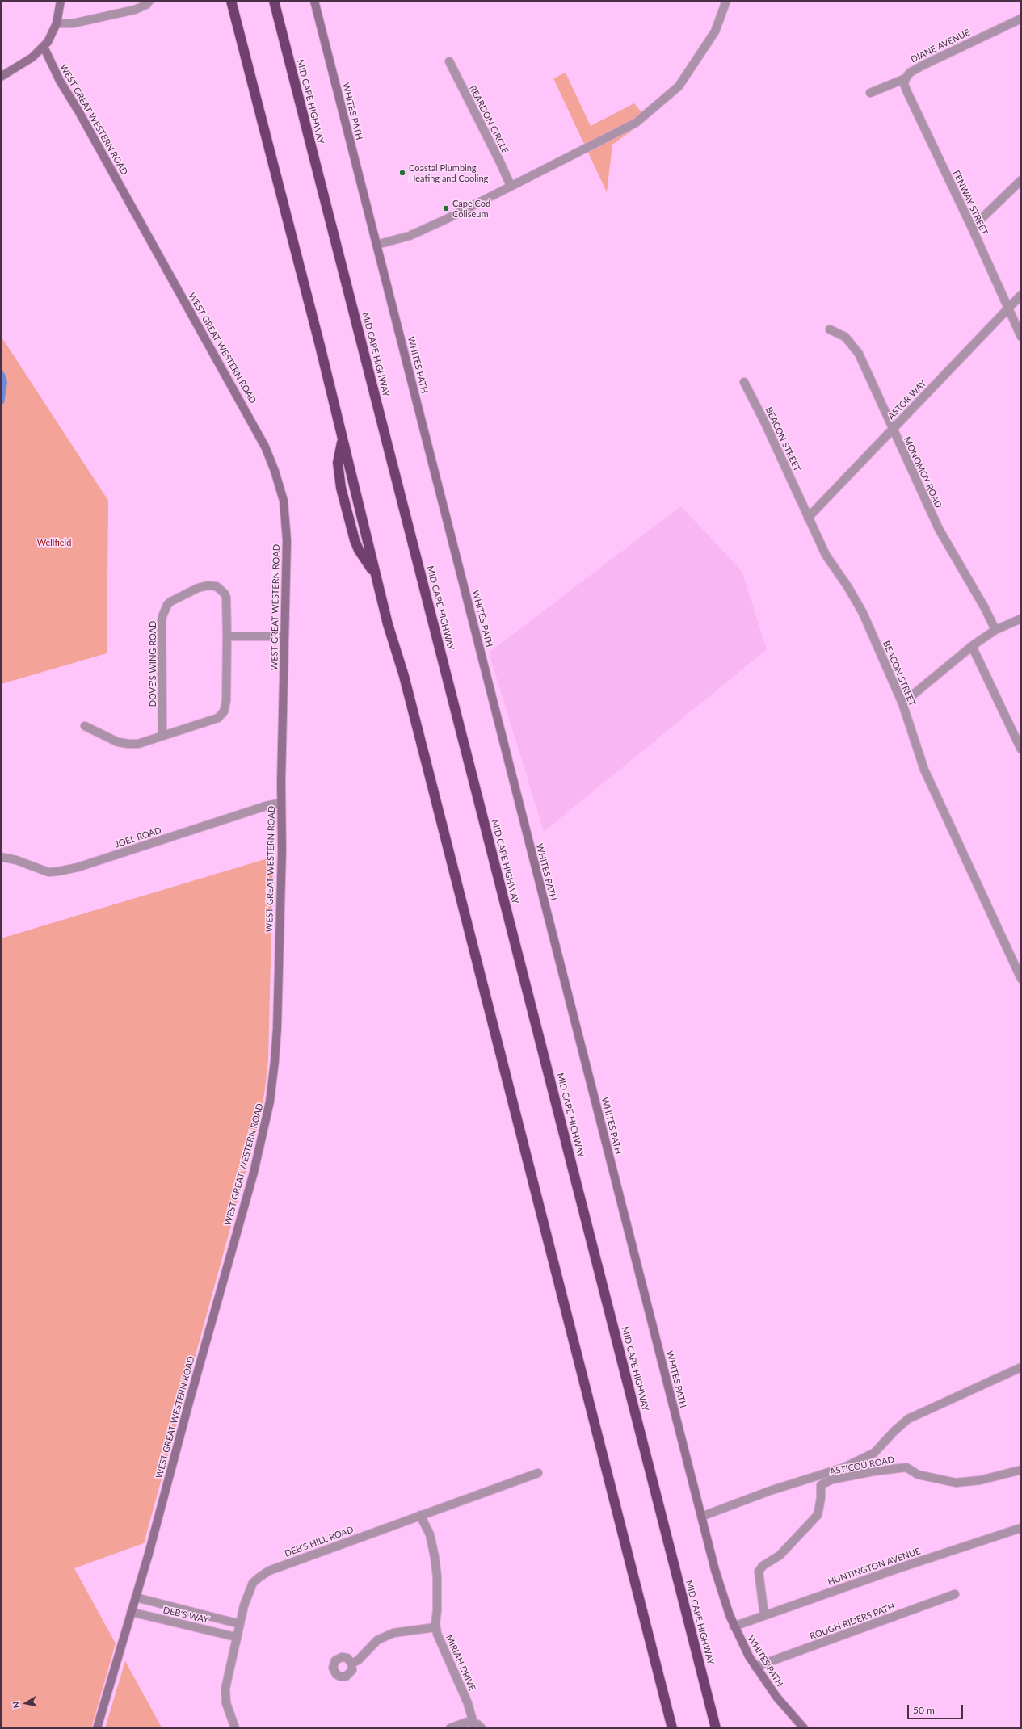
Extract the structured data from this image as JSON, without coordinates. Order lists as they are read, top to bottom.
{
  "streets": {
    "highway": ["MID CAPE HIGHWAY"],
    "street": [
      "DIANE AVENUE",
      "WHITES PATH",
      "WEST GREAT WESTERN ROAD",
      "REARDON CIRCLE",
      "FENWAY STREET",
      "ASTOR WAY",
      "BEACON STREET",
      "MONOMOY ROAD",
      "DOVE'S WING ROAD",
      "JOEL ROAD",
      "ASTICOU ROAD",
      "DEB'S HILL ROAD",
      "HUNTINGTON AVENUE",
      "DEB'S WAY",
      "ROUGH RIDERS PATH",
      "MIRIAH DRIVE"
    ]
  },
  "crossings": [
    ["DIANE AVENUE", "FENWAY STREET"],
    ["WHITES PATH", "HUNTINGTON AVENUE"],
    ["WHITES PATH", "ROUGH RIDERS PATH"],
    ["WEST GREAT WESTERN ROAD", "JOEL ROAD"],
    ["WEST GREAT WESTERN ROAD", "DEB'S WAY"],
    ["FENWAY STREET", "ASTOR WAY"],
    ["ASTOR WAY", "BEACON STREET"],
    ["ASTOR WAY", "MONOMOY ROAD"],
    ["ASTICOU ROAD", "HUNTINGTON AVENUE"],
    ["DEB'S HILL ROAD", "DEB'S WAY"],
    ["DEB'S HILL ROAD", "MIRIAH DRIVE"]
  ],
  "parks": ["Wellfield"],
  "places": ["Coastal Plumbing Heating and Cooling", "Cape Cod Coliseum"],
  "scale_bar": "50 m",
  "north": "left"
}
